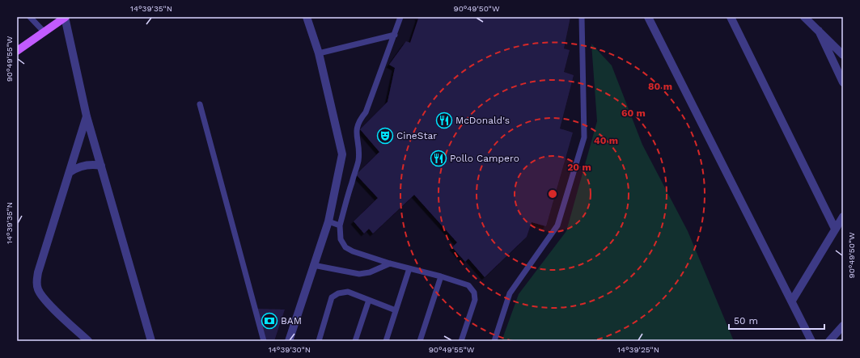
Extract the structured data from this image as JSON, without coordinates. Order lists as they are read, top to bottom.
{
  "places": {
    "restaurant": ["McDonald's", "Pollo Campero"],
    "theatre": ["CineStar"],
    "bank": ["BAM"]
  },
  "scale_bar": "50 m",
  "coordinates": [
    "14°39'35\"N",
    "90°49'50\"W",
    "90°49'55\"W",
    "14°39'30\"N",
    "14°39'25\"N"
  ],
  "rings": [
    "80 m",
    "60 m",
    "40 m",
    "20 m"
  ]
}
